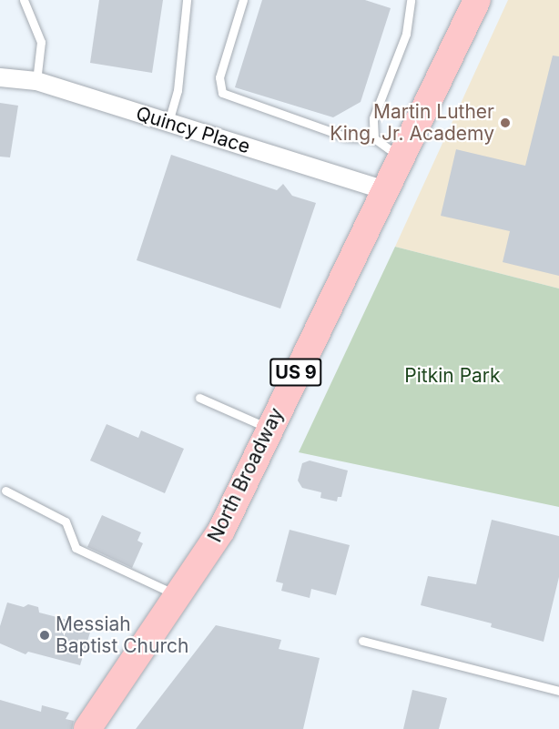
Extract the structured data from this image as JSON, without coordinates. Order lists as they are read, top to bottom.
{
  "streets": {
    "main road": ["US 9", "North Broadway"],
    "street": ["Quincy Place"]
  },
  "crossings": [
    ["Quincy Place", "North Broadway"]
  ],
  "parks": ["Pitkin Park"],
  "places": ["Martin Luther King, Jr. Academy", "Messiah Baptist Church"]
}
